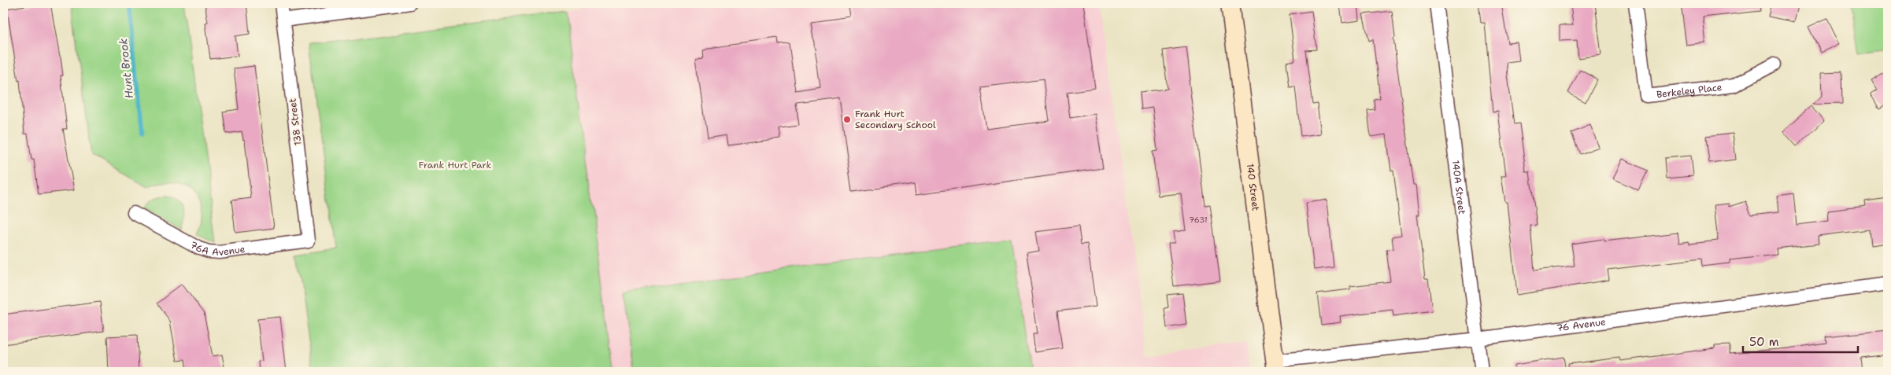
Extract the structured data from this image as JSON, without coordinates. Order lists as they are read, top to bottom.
{
  "streets": {
    "main road": ["140 Street"],
    "street": [
      "Berkeley Place",
      "138 Street",
      "140A Street",
      "76A Avenue",
      "76 Avenue"
    ]
  },
  "crossings": [
    ["138 Street", "76A Avenue"],
    ["140 Street", "76 Avenue"],
    ["140A Street", "76 Avenue"]
  ],
  "water": ["Hunt Brook"],
  "parks": ["Frank Hurt Park"],
  "places": ["Frank Hurt Secondary School"],
  "house_numbers": ["7631"],
  "scale_bar": "50 m"
}
